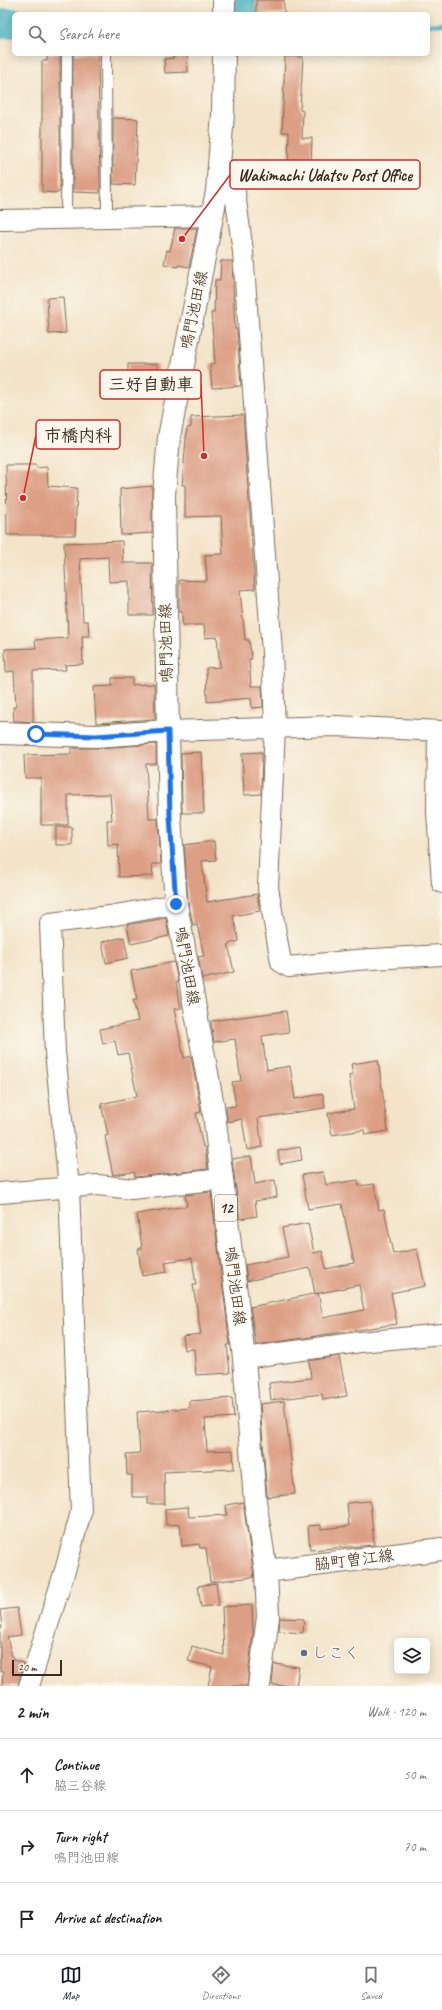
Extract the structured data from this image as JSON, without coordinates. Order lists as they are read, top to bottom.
{
  "streets": {
    "main road": ["鳴門池田線", "12", "脇町曽江線"]
  },
  "crossings": [
    ["鳴門池田線", "脇町曽江線"]
  ],
  "places": [
    "Wakimachi Udatsu Post Office",
    "三好自動車",
    "市橋内科",
    "しこく"
  ],
  "scale_bar": "20 m",
  "page": {
    "search": "Search here",
    "scale": "20 m",
    "heading": ["2 min", "Walk · 120 m"],
    "list": [
      ["Continue", "脇三谷線", "50 m"],
      ["Turn right", "鳴門池田線", "70 m"],
      "Arrive at destination"
    ],
    "nav": ["Map", "Directions", "Saved"]
  }
}
